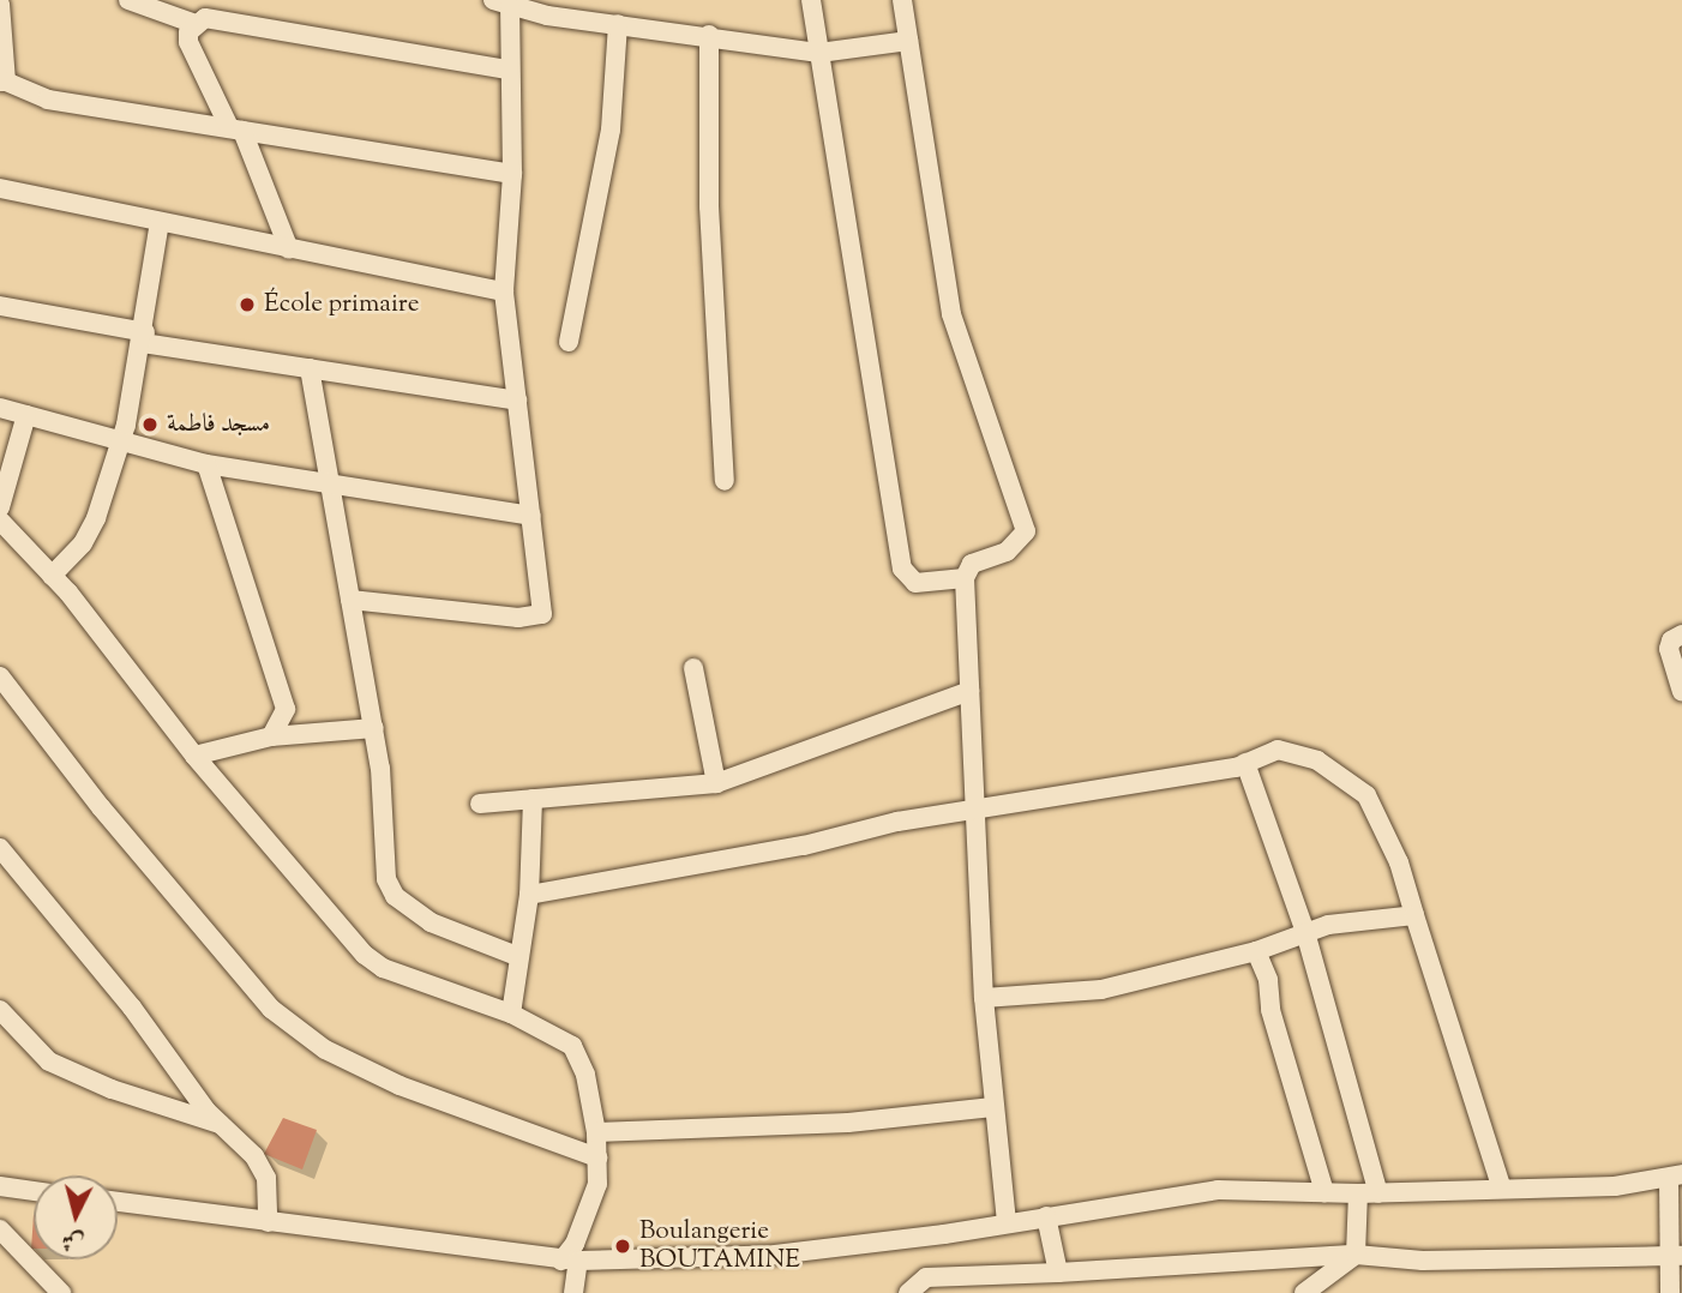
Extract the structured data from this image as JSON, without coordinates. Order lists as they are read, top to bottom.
{
  "places": ["École primaire", "مسجد فاطمة", "Boulangerie BOUTAMINE"],
  "north": "bottom"
}
